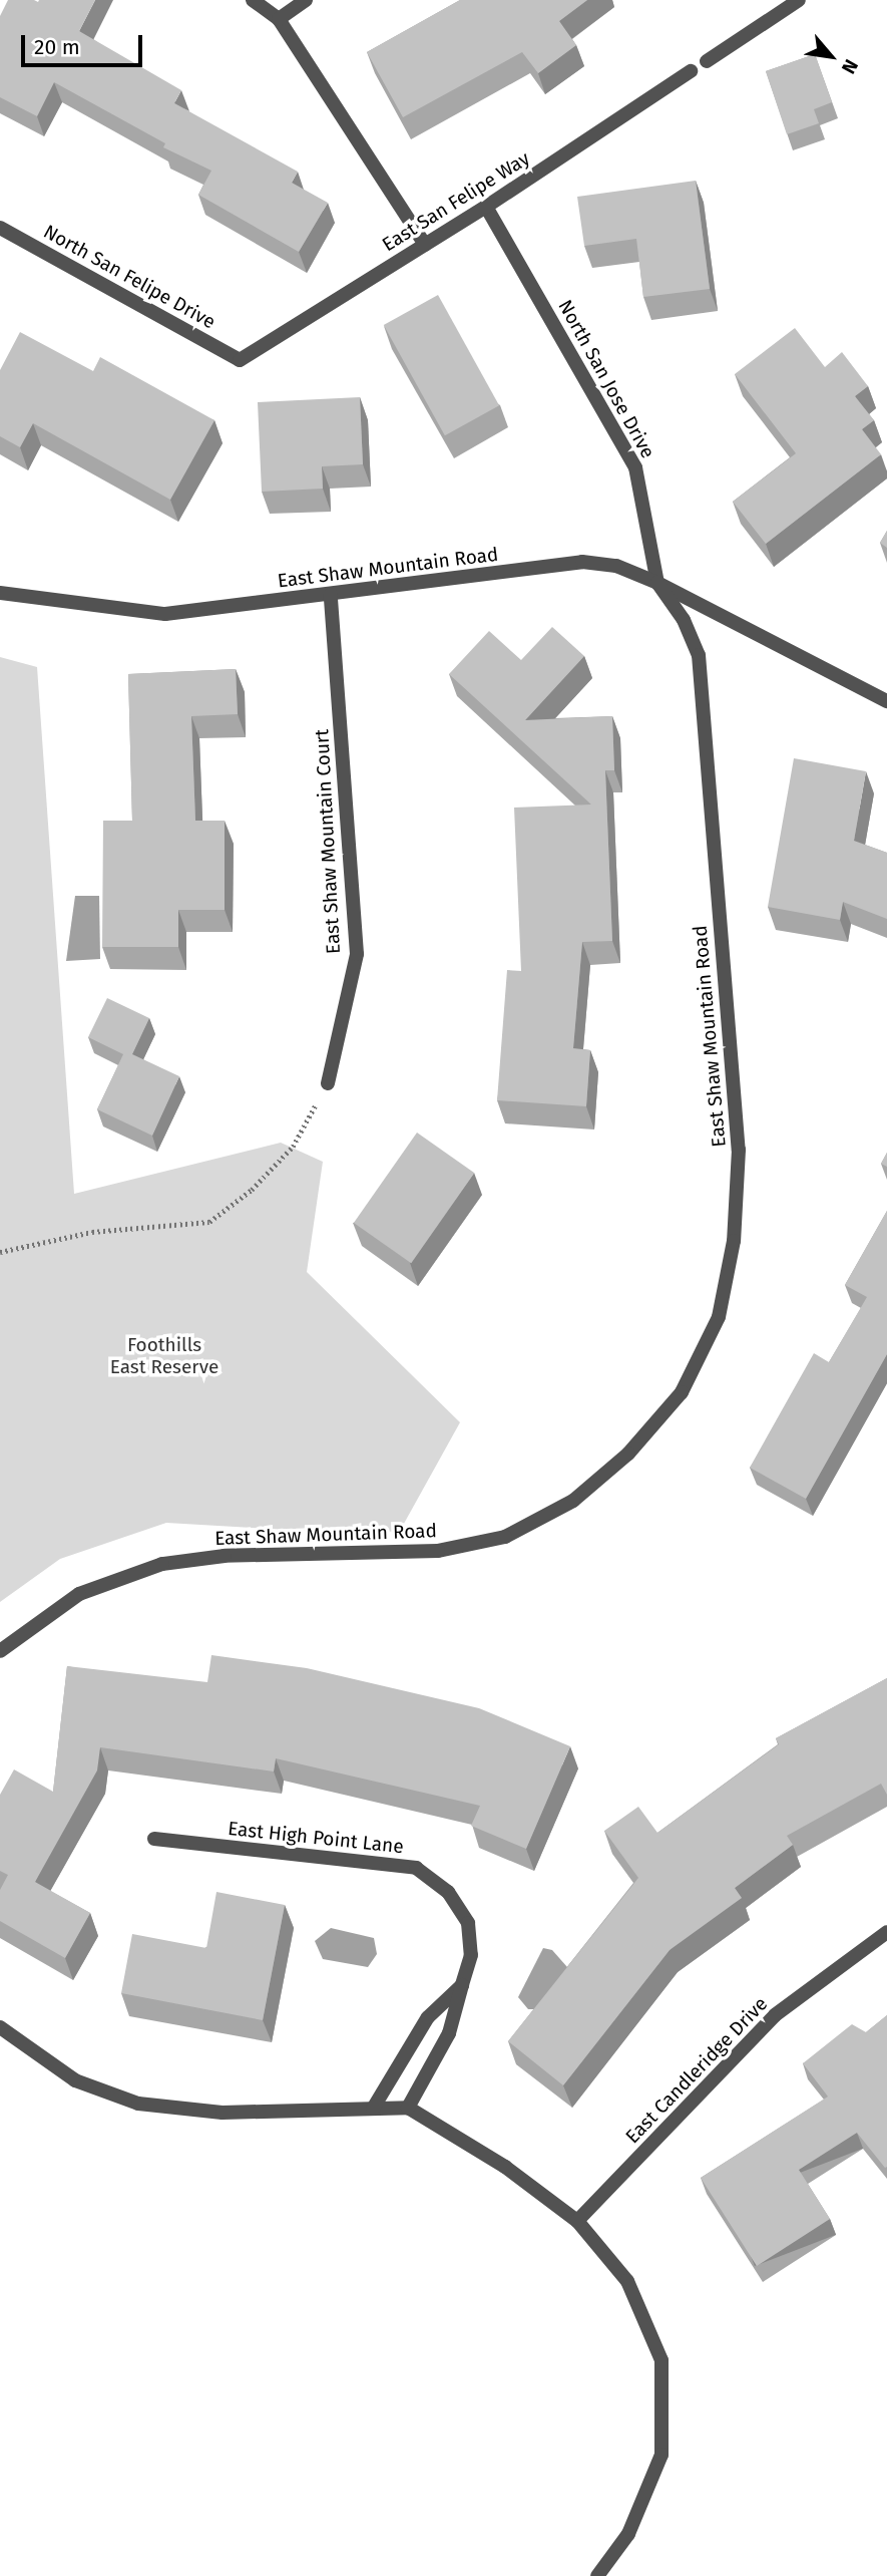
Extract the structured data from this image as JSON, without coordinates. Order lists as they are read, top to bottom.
{
  "streets": {
    "street": [
      "East San Felipe Way",
      "North San Felipe Drive",
      "North San Jose Drive",
      "East Shaw Mountain Road",
      "East Shaw Mountain Court",
      "East High Point Lane",
      "East Candleridge Drive"
    ]
  },
  "crossings": [
    ["East San Felipe Way", "North San Felipe Drive"],
    ["East San Felipe Way", "North San Jose Drive"],
    ["North San Jose Drive", "East Shaw Mountain Road"],
    ["East Shaw Mountain Road", "East Shaw Mountain Court"]
  ],
  "parks": ["Foothills East Reserve"],
  "scale_bar": "20 m",
  "north": "bottom right"
}
